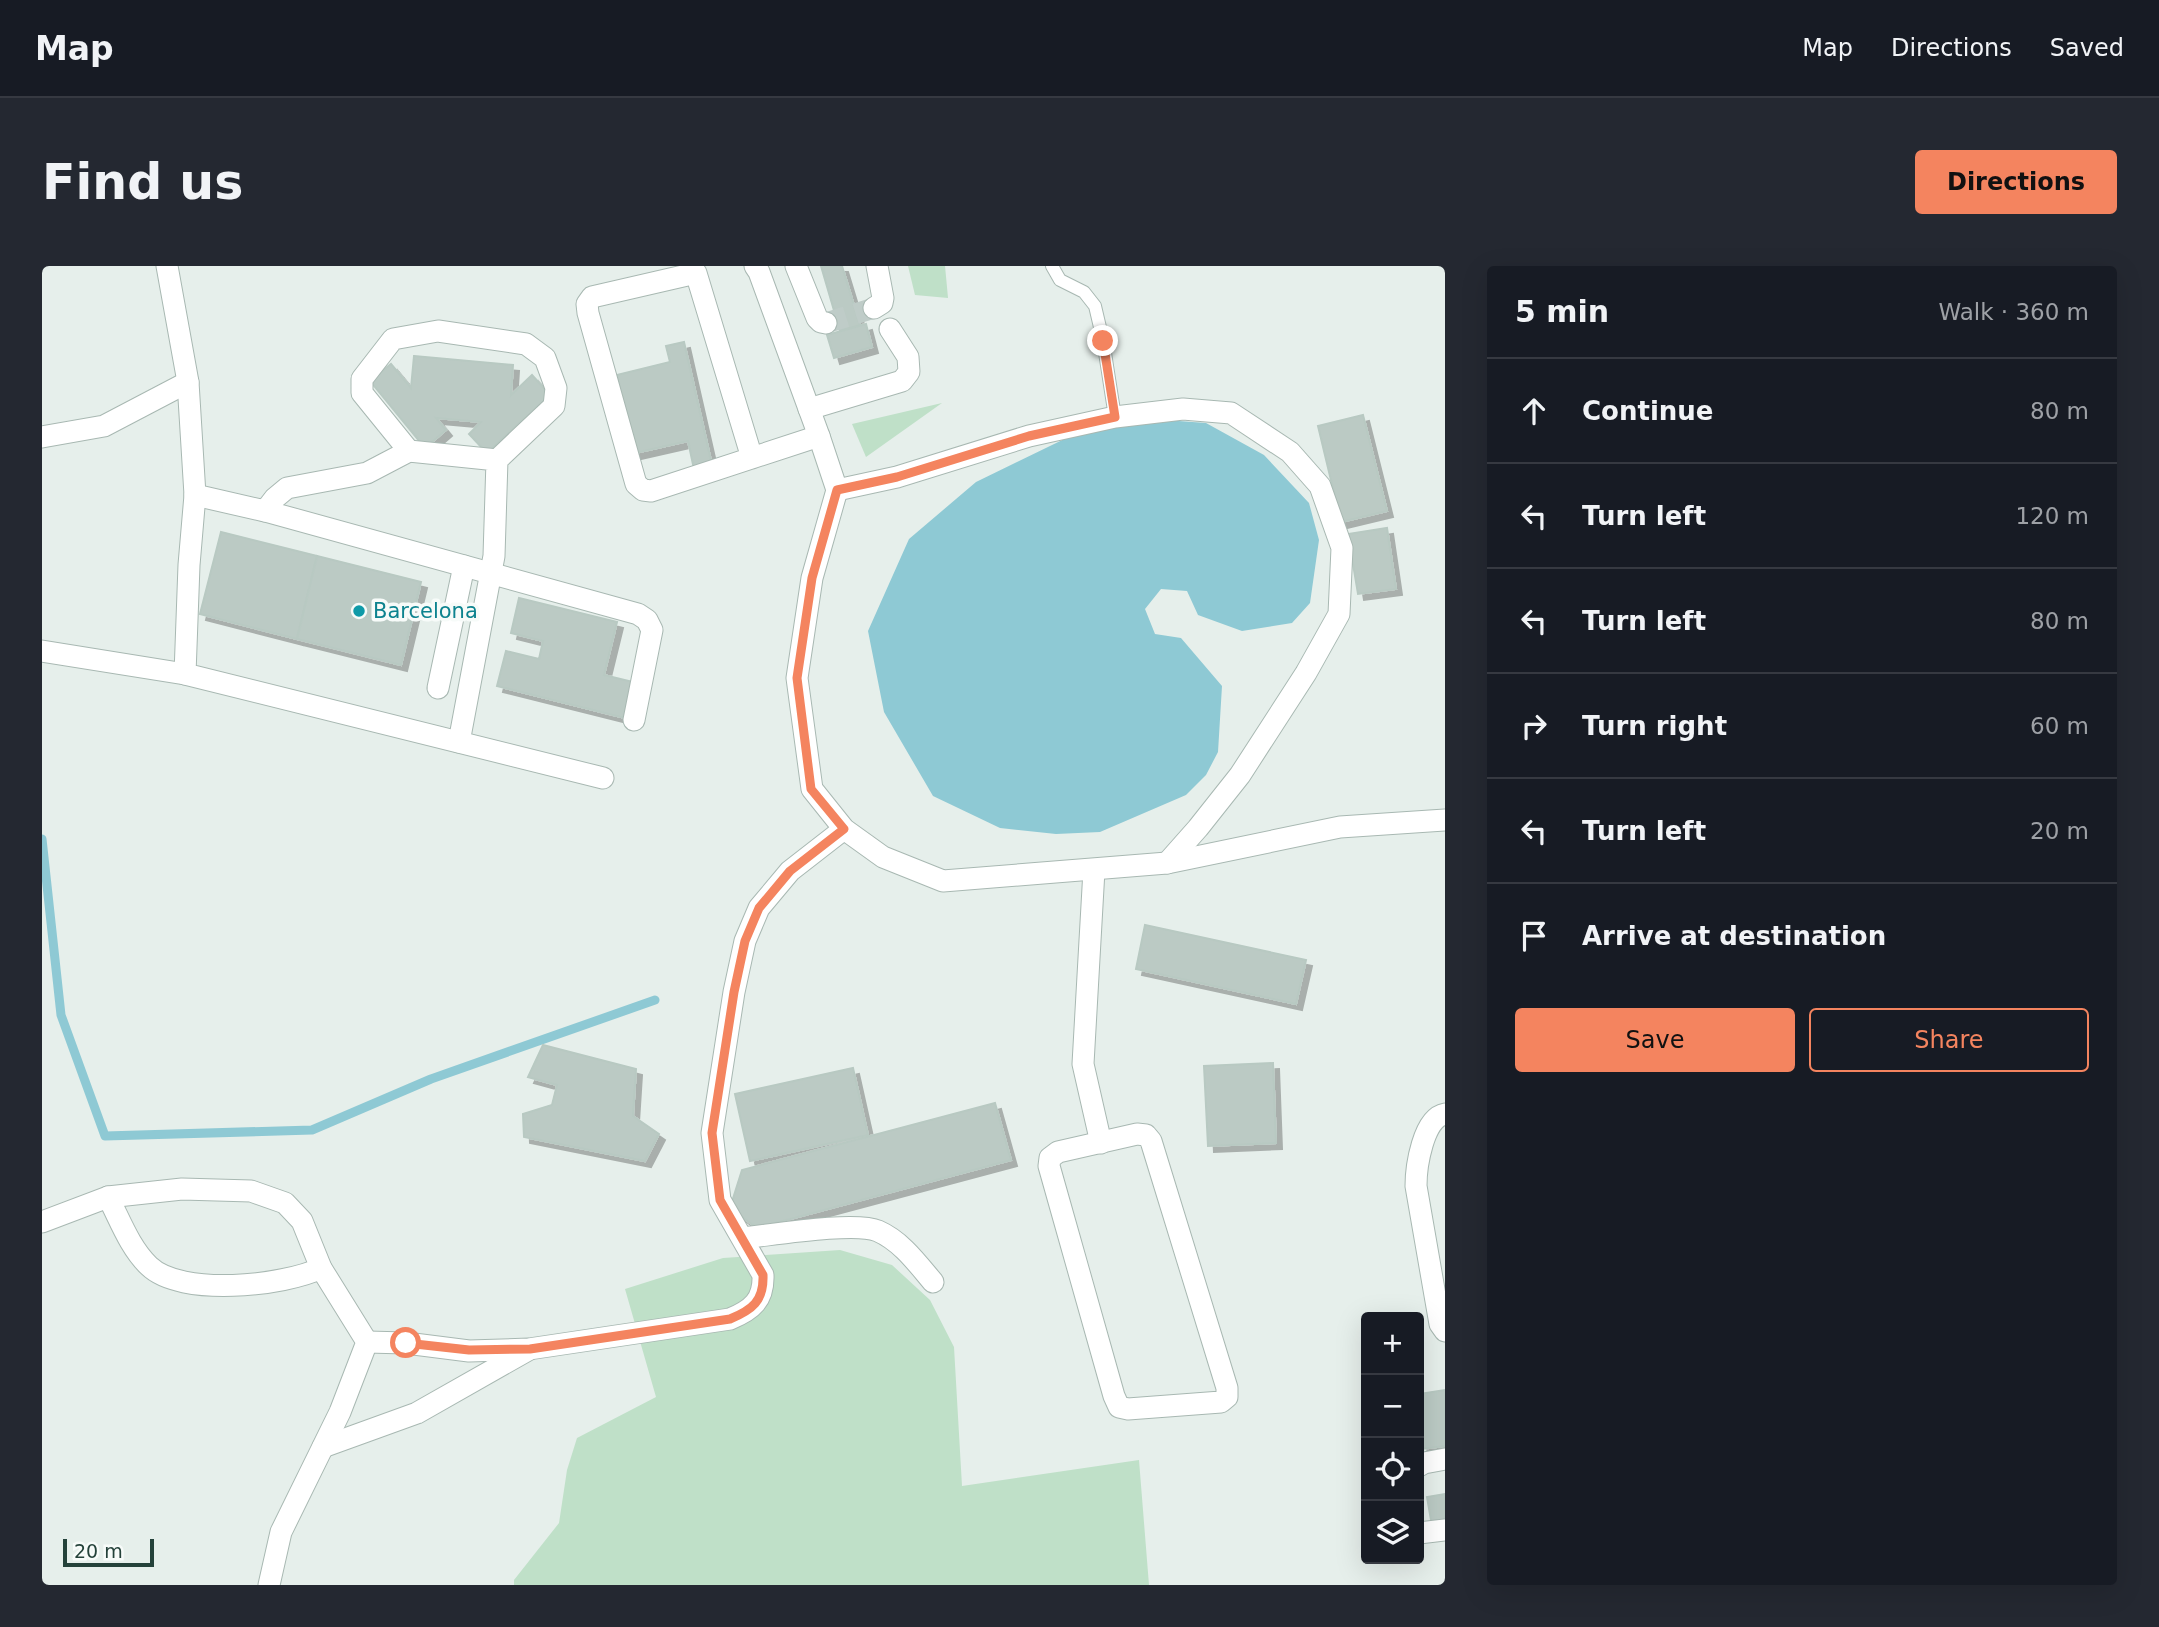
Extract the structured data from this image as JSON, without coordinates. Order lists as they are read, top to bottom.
{
  "places": ["Barcelona"],
  "scale_bar": "20 m",
  "page": {
    "header": "Map",
    "nav": ["Map", "Directions", "Saved"],
    "buttons": [
      "Directions",
      ["Save", "Share"]
    ],
    "title": "Find us",
    "heading": ["5 min", "Walk · 360 m"],
    "list": [
      ["Continue", "80 m"],
      ["Turn left", "120 m"],
      ["Turn left", "80 m"],
      ["Turn right", "60 m"],
      ["Turn left", "20 m"],
      "Arrive at destination"
    ],
    "map_buttons": ["+", "−"],
    "scale": "20 m"
  }
}
